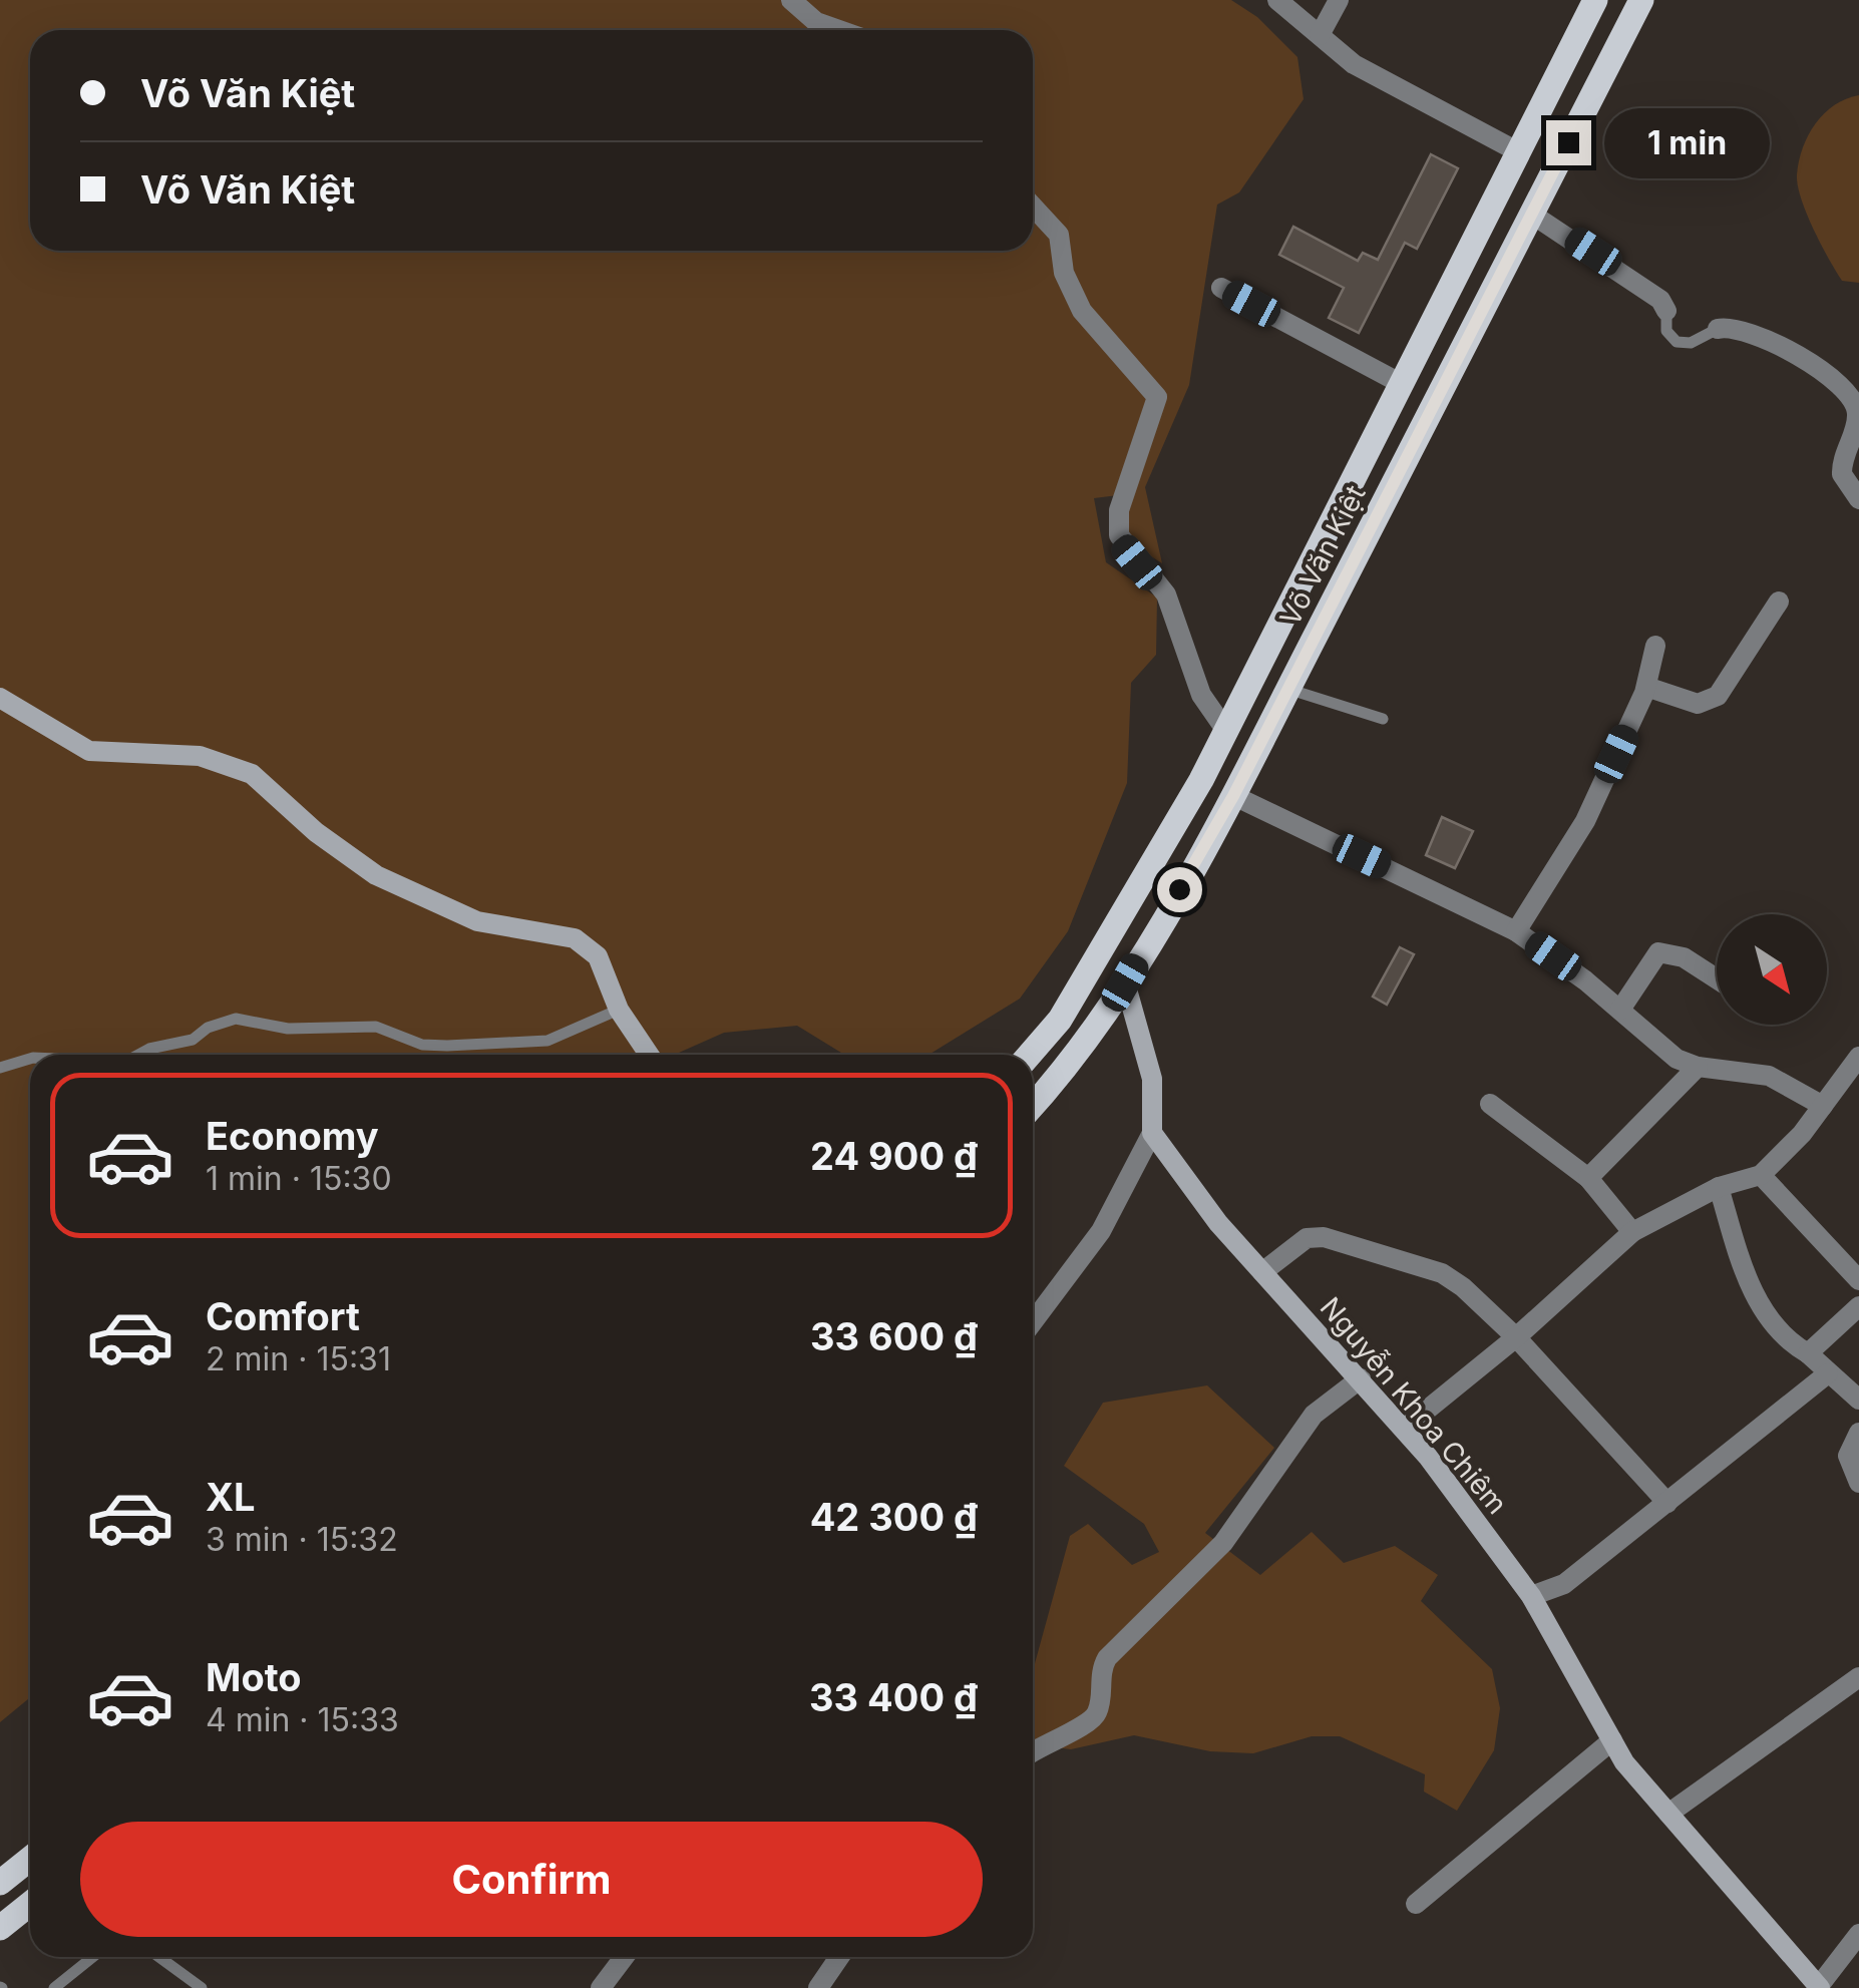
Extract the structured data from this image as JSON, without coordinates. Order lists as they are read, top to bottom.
{
  "streets": {
    "main road": ["Võ Văn Kiệt"],
    "street": ["Nguyễn Khoa Chiêm"]
  },
  "north": "bottom right",
  "page": {
    "banner": ["Võ Văn Kiệt", "Võ Văn Kiệt"],
    "bubble": "1 min",
    "list": [
      {
        "name": "Economy",
        "note": "1 min · 15:30",
        "value": "24 900 ₫"
      },
      {
        "name": "Comfort",
        "note": "2 min · 15:31",
        "value": "33 600 ₫"
      },
      {
        "name": "XL",
        "note": "3 min · 15:32",
        "value": "42 300 ₫"
      },
      {
        "name": "Moto",
        "note": "4 min · 15:33",
        "value": "33 400 ₫"
      }
    ],
    "buttons": "Confirm"
  }
}
